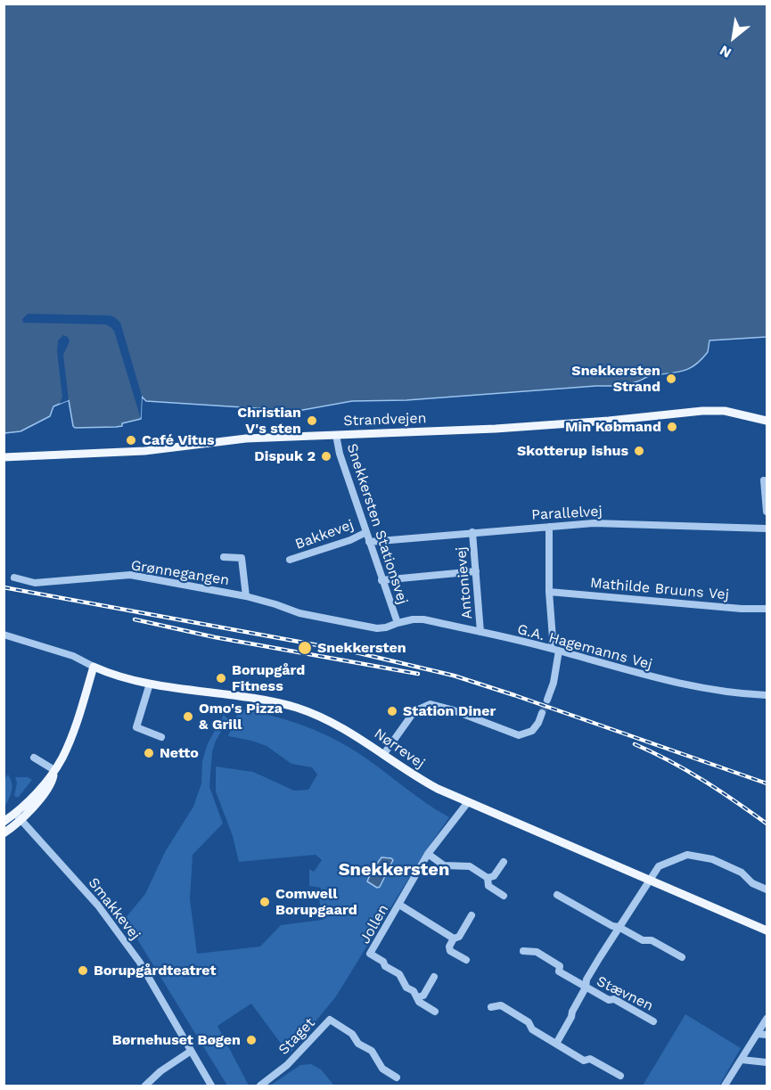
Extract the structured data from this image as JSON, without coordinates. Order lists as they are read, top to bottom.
{
  "streets": {
    "main road": ["Strandvejen", "Nørrevej"],
    "street": [
      "Parallelvej",
      "Snekkersten Stationsvej",
      "Bakkevej",
      "Grønnegangen",
      "Antonievej",
      "Mathilde Bruuns Vej",
      "G.A. Hagemanns Vej",
      "Smakkevej",
      "Jollen",
      "Stævnen",
      "Staget"
    ]
  },
  "crossings": [
    ["Strandvejen", "Snekkersten Stationsvej"],
    ["Parallelvej", "Snekkersten Stationsvej"],
    ["Parallelvej", "Antonievej"],
    ["Snekkersten Stationsvej", "Bakkevej"],
    ["Snekkersten Stationsvej", "Grønnegangen"],
    ["Snekkersten Stationsvej", "G.A. Hagemanns Vej"],
    ["Antonievej", "G.A. Hagemanns Vej"],
    ["Nørrevej", "Jollen"],
    ["Nørrevej", "Stævnen"]
  ],
  "districts": ["Snekkersten"],
  "places": [
    "Snekkersten Strand",
    "Christian V's sten",
    "Min Købmand",
    "Café Vitus",
    "Skotterup ishus",
    "Dispuk 2",
    "Snekkersten",
    "Borupgård Fitness",
    "Station Diner",
    "Omo's Pizza & Grill",
    "Netto",
    "Comwell Borupgaard",
    "Borupgårdteatret",
    "Børnehuset Bøgen"
  ],
  "north": "bottom left"
}
